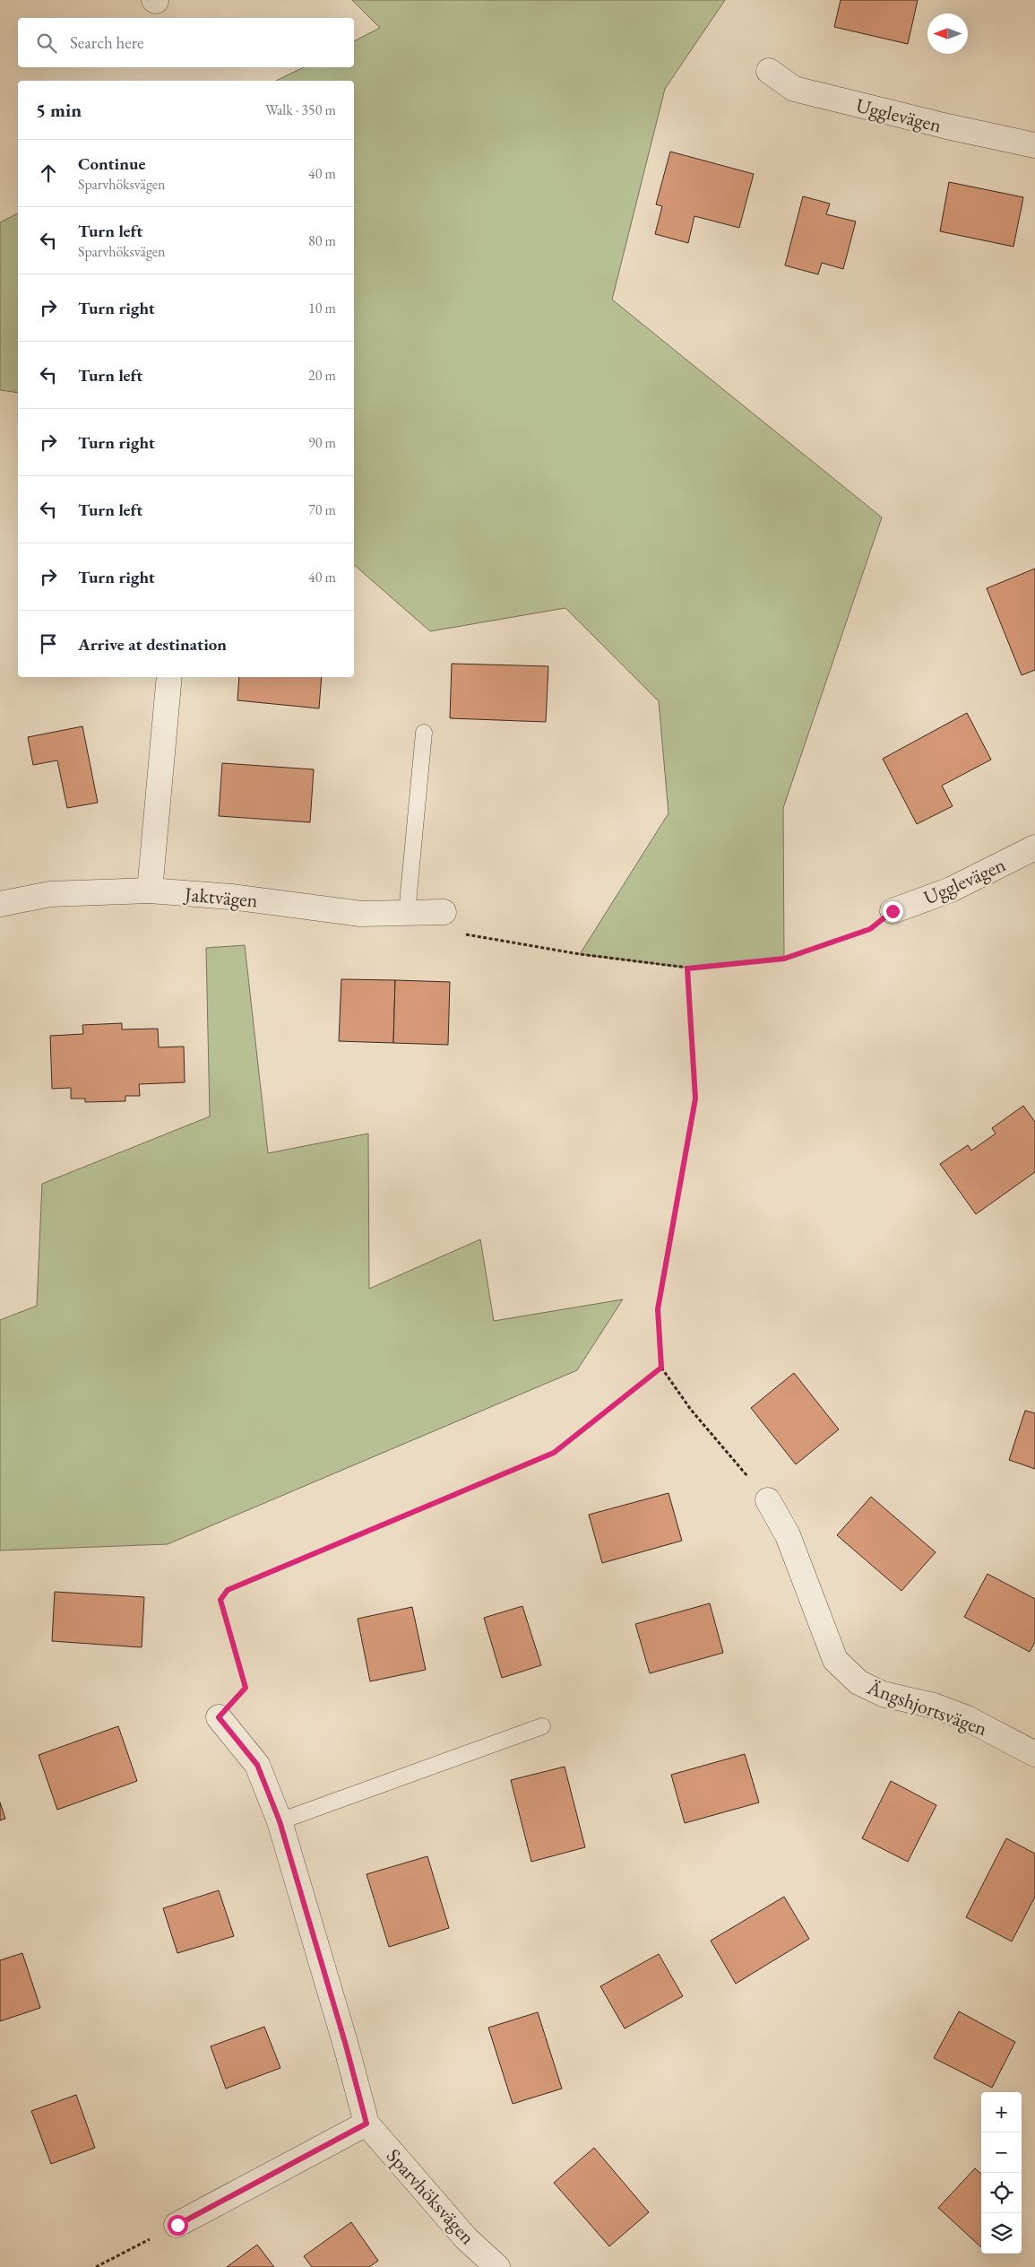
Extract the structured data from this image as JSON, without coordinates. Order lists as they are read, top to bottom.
{
  "streets": {
    "street": [
      "Ugglevägen",
      "Jaktvägen",
      "Ängshjortsvägen",
      "Sparvhöksvägen"
    ]
  },
  "north": "left",
  "page": {
    "search": "Search here",
    "heading": ["5 min", "Walk · 350 m"],
    "list": [
      ["Continue", "Sparvhöksvägen", "40 m"],
      ["Turn left", "Sparvhöksvägen", "80 m"],
      ["Turn right", "10 m"],
      ["Turn left", "20 m"],
      ["Turn right", "90 m"],
      ["Turn left", "70 m"],
      ["Turn right", "40 m"],
      "Arrive at destination"
    ],
    "map_buttons": ["+", "−"]
  }
}
